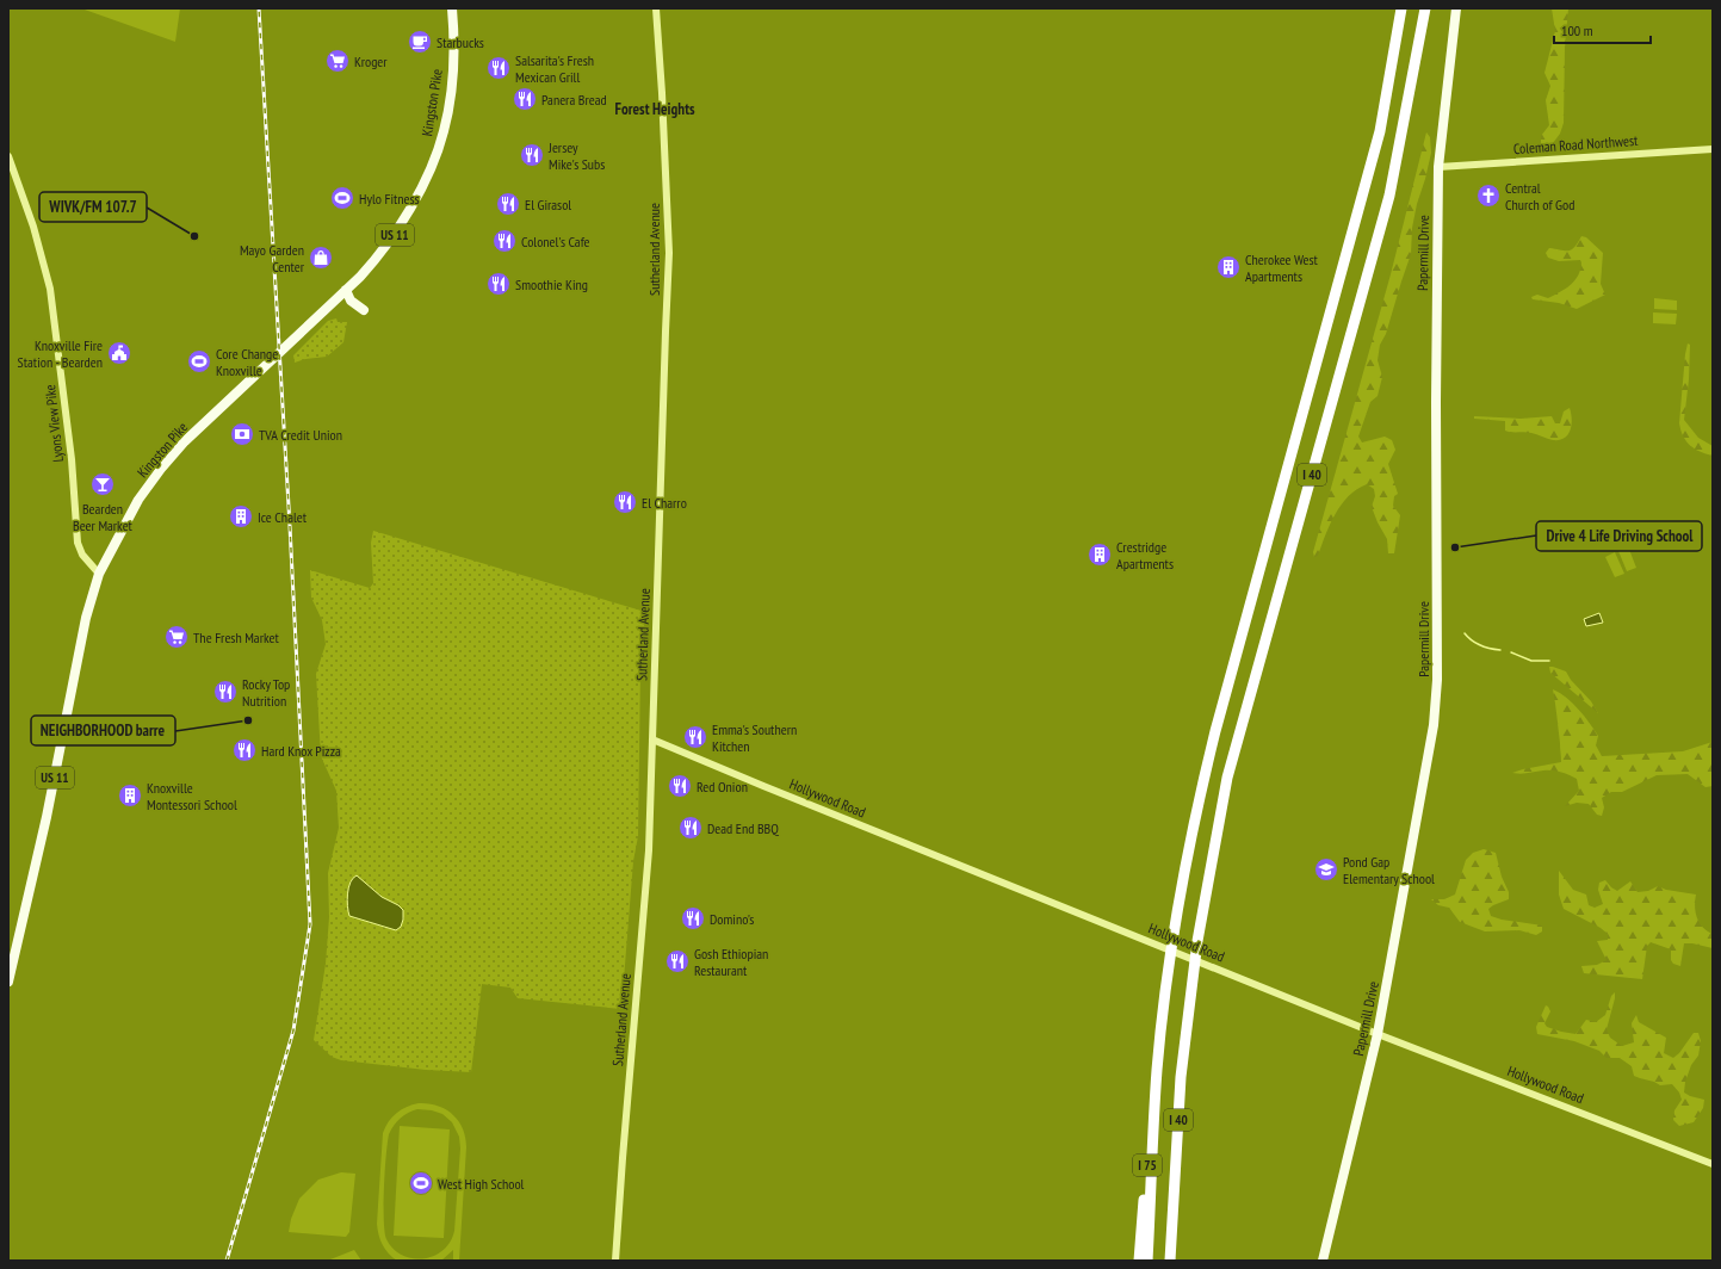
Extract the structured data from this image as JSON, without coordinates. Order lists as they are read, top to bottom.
{
  "streets": {
    "highway": ["I 40", "I 75"],
    "main road": ["Kingston Pike", "US 11", "Papermill Drive"],
    "street": [
      "Coleman Road Northwest",
      "Sutherland Avenue",
      "Lyons View Pike",
      "Hollywood Road"
    ]
  },
  "crossings": [
    ["Kingston Pike", "Lyons View Pike"],
    ["Coleman Road Northwest", "Papermill Drive"],
    ["Sutherland Avenue", "Hollywood Road"],
    ["Papermill Drive", "Hollywood Road"],
    ["I 40", "I 75"]
  ],
  "districts": ["Forest Heights"],
  "places": {
    "cafe": ["Starbucks"],
    "supermarket": ["Kroger", "The Fresh Market"],
    "restaurant": [
      "Salsarita's Fresh Mexican Grill",
      "Panera Bread",
      "Jersey Mike's Subs",
      "El Girasol",
      "Colonel's Cafe",
      "Smoothie King",
      "El Charro",
      "Rocky Top Nutrition",
      "Emma's Southern Kitchen",
      "Hard Knox Pizza",
      "Red Onion",
      "Dead End BBQ",
      "Domino's",
      "Gosh Ethiopian Restaurant"
    ],
    "church": ["Central Church of God"],
    "sports": ["Hylo Fitness", "Core Change Knoxville", "West High School"],
    "other": ["WIVK/FM 107.7", "Drive 4 Life Driving School", "NEIGHBORHOOD barre"],
    "shop": ["Mayo Garden Center"],
    "building": [
      "Cherokee West Apartments",
      "Ice Chalet",
      "Crestridge Apartments",
      "Knoxville Montessori School"
    ],
    "public building": ["Knoxville Fire Station - Bearden"],
    "bank": ["TVA Credit Union"],
    "bar": ["Bearden Beer Market"],
    "school or university": ["Pond Gap Elementary School"]
  },
  "scale_bar": "100 m"
}
